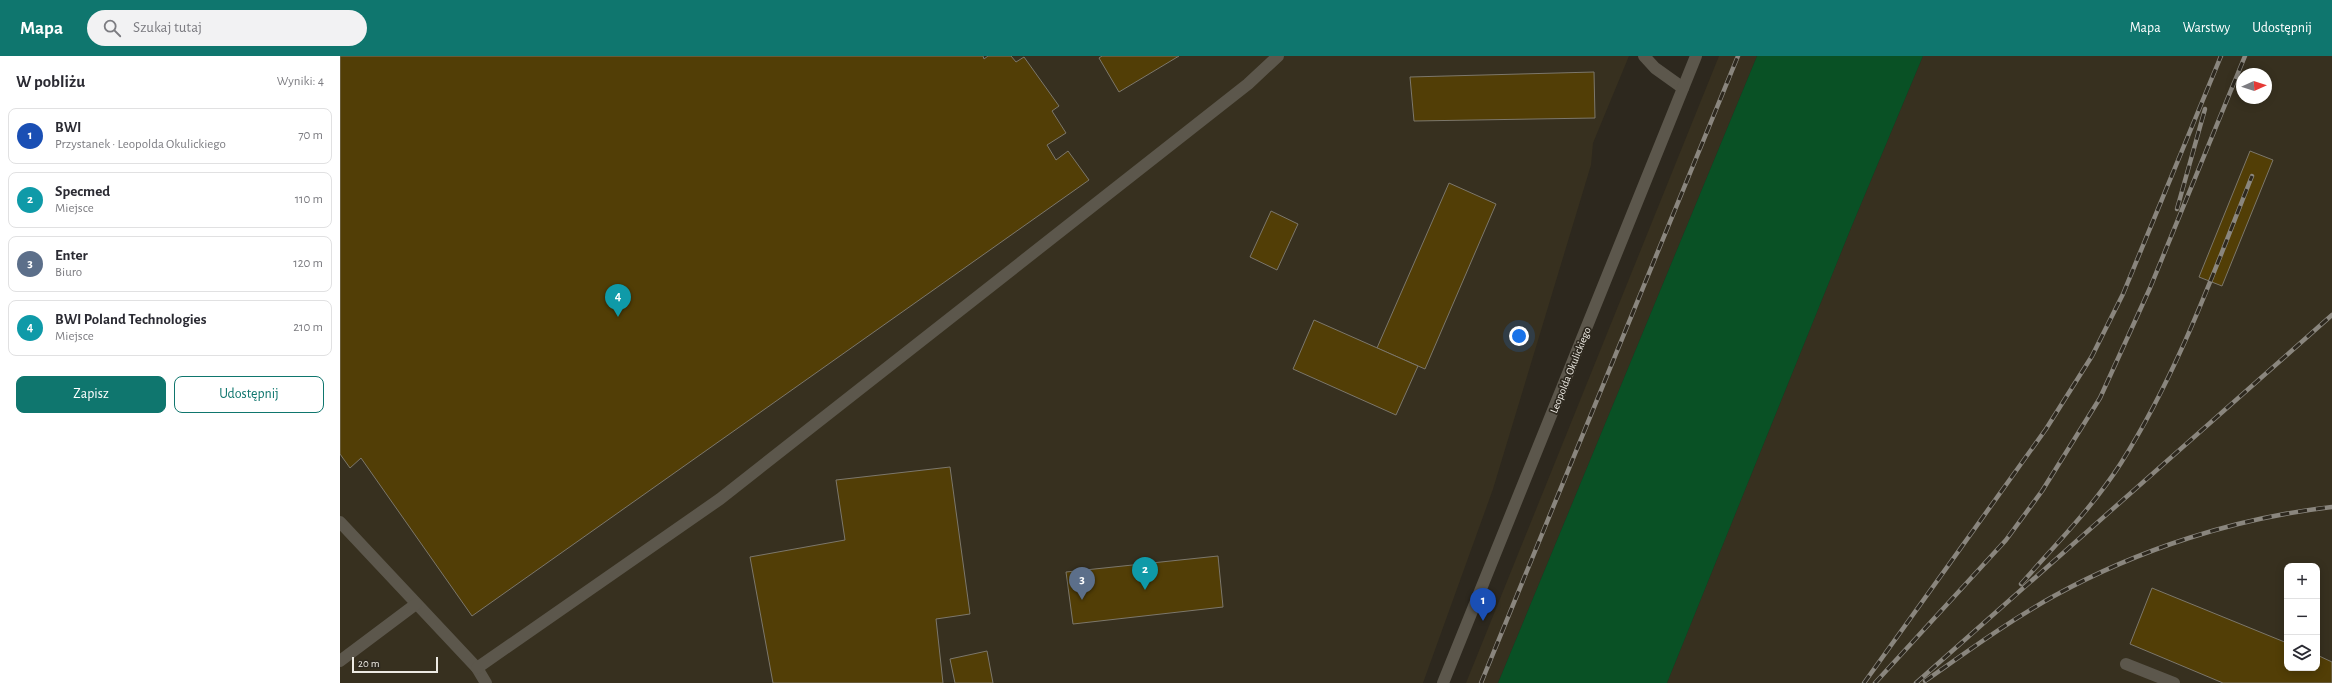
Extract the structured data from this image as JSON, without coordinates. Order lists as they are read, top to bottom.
{
  "streets": {
    "street": ["Leopolda Okulickiego"]
  },
  "scale_bar": "20 m",
  "north": "right",
  "page": {
    "header": "Mapa",
    "search": "Szukaj tutaj",
    "nav": ["Mapa", "Warstwy", "Udostępnij"],
    "heading": ["W pobliżu", "Wyniki: 4"],
    "list": [
      {
        "mark": "1",
        "name": "BWI",
        "note": "Przystanek · Leopolda Okulickiego",
        "value": "70 m"
      },
      {
        "mark": "2",
        "name": "Specmed",
        "note": "Miejsce",
        "value": "110 m"
      },
      {
        "mark": "3",
        "name": "Enter",
        "note": "Biuro",
        "value": "120 m"
      },
      {
        "mark": "4",
        "name": "BWI Poland Technologies",
        "note": "Miejsce",
        "value": "210 m"
      }
    ],
    "pins": [
      "4",
      "2",
      "3",
      "1"
    ],
    "buttons": ["Zapisz", "Udostępnij"],
    "map_buttons": ["+", "−"],
    "scale": "20 m"
  }
}
